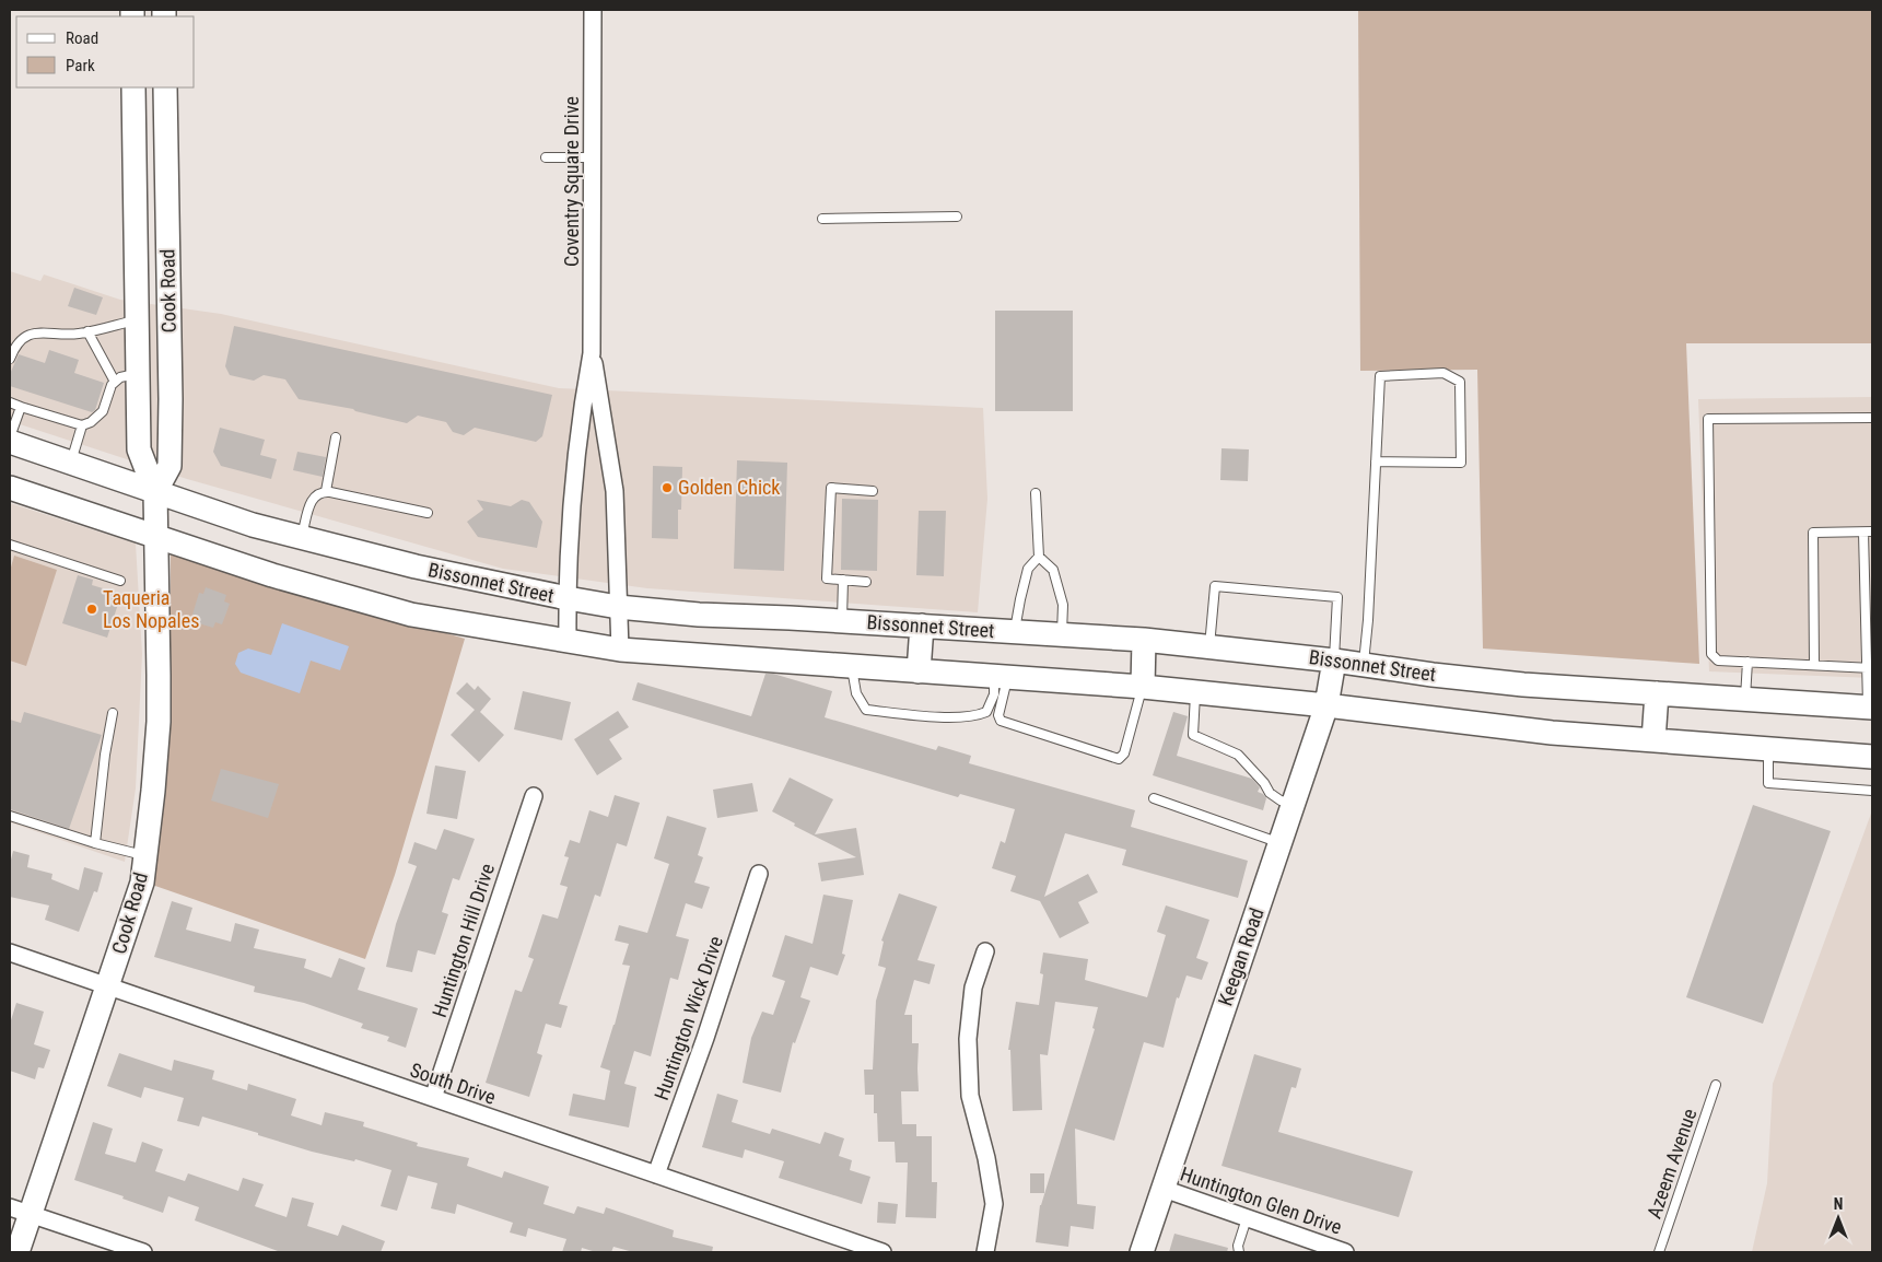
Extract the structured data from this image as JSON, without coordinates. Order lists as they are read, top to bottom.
{
  "streets": {
    "main road": ["Cook Road", "Bissonnet Street", "Keegan Road"],
    "street": [
      "Coventry Square Drive",
      "Huntington Hill Drive",
      "Huntington Wick Drive",
      "South Drive",
      "Huntington Glen Drive"
    ],
    "lane": ["Azeem Avenue"]
  },
  "crossings": [
    ["Coventry Square Drive", "Bissonnet Street"],
    ["Cook Road", "Bissonnet Street"],
    ["Cook Road", "South Drive"],
    ["Bissonnet Street", "Keegan Road"],
    ["Huntington Hill Drive", "South Drive"],
    ["Keegan Road", "Huntington Glen Drive"],
    ["Huntington Wick Drive", "South Drive"]
  ],
  "places": ["Golden Chick", "Taqueria Los Nopales"],
  "legend": ["Road", "Park"],
  "north": "top"
}
